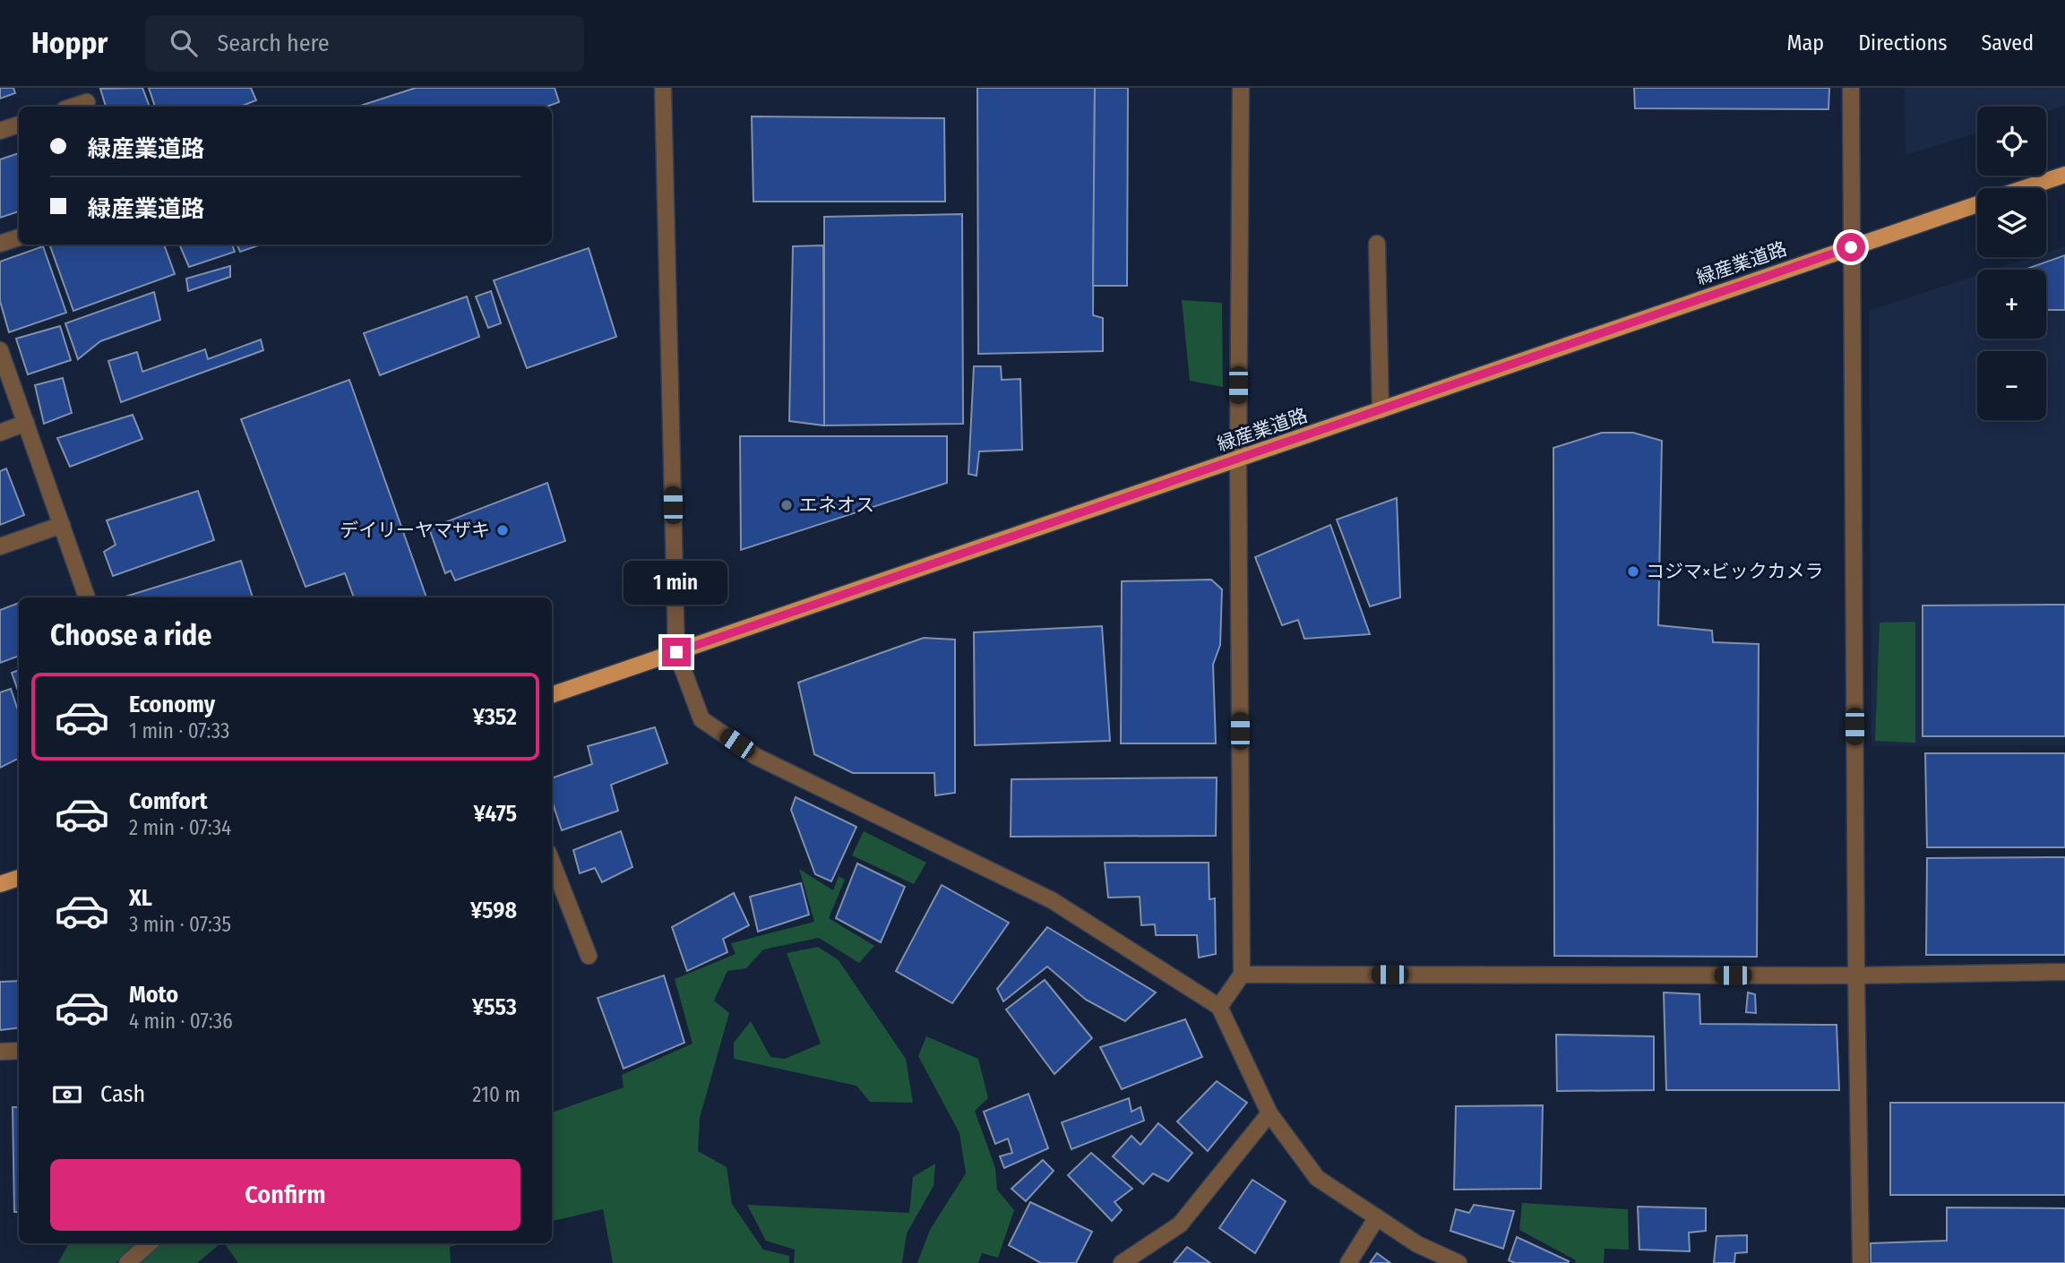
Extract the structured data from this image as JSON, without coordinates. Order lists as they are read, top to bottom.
{
  "streets": {
    "main road": ["緑産業道路"]
  },
  "places": ["エネオス", "デイリーヤマザキ", "コジマ×ビックカメラ"],
  "page": {
    "header": "Hoppr",
    "search": "Search here",
    "nav": ["Map", "Directions", "Saved"],
    "map_buttons": ["+", "−"],
    "banner": ["緑産業道路", "緑産業道路"],
    "bubble": "1 min",
    "heading": "Choose a ride",
    "list": [
      {
        "name": "Economy",
        "note": "1 min · 07:33",
        "value": "¥352"
      },
      {
        "name": "Comfort",
        "note": "2 min · 07:34",
        "value": "¥475"
      },
      {
        "name": "XL",
        "note": "3 min · 07:35",
        "value": "¥598"
      },
      {
        "name": "Moto",
        "note": "4 min · 07:36",
        "value": "¥553"
      }
    ],
    "pay": ["Cash", "210 m"],
    "buttons": "Confirm"
  }
}
